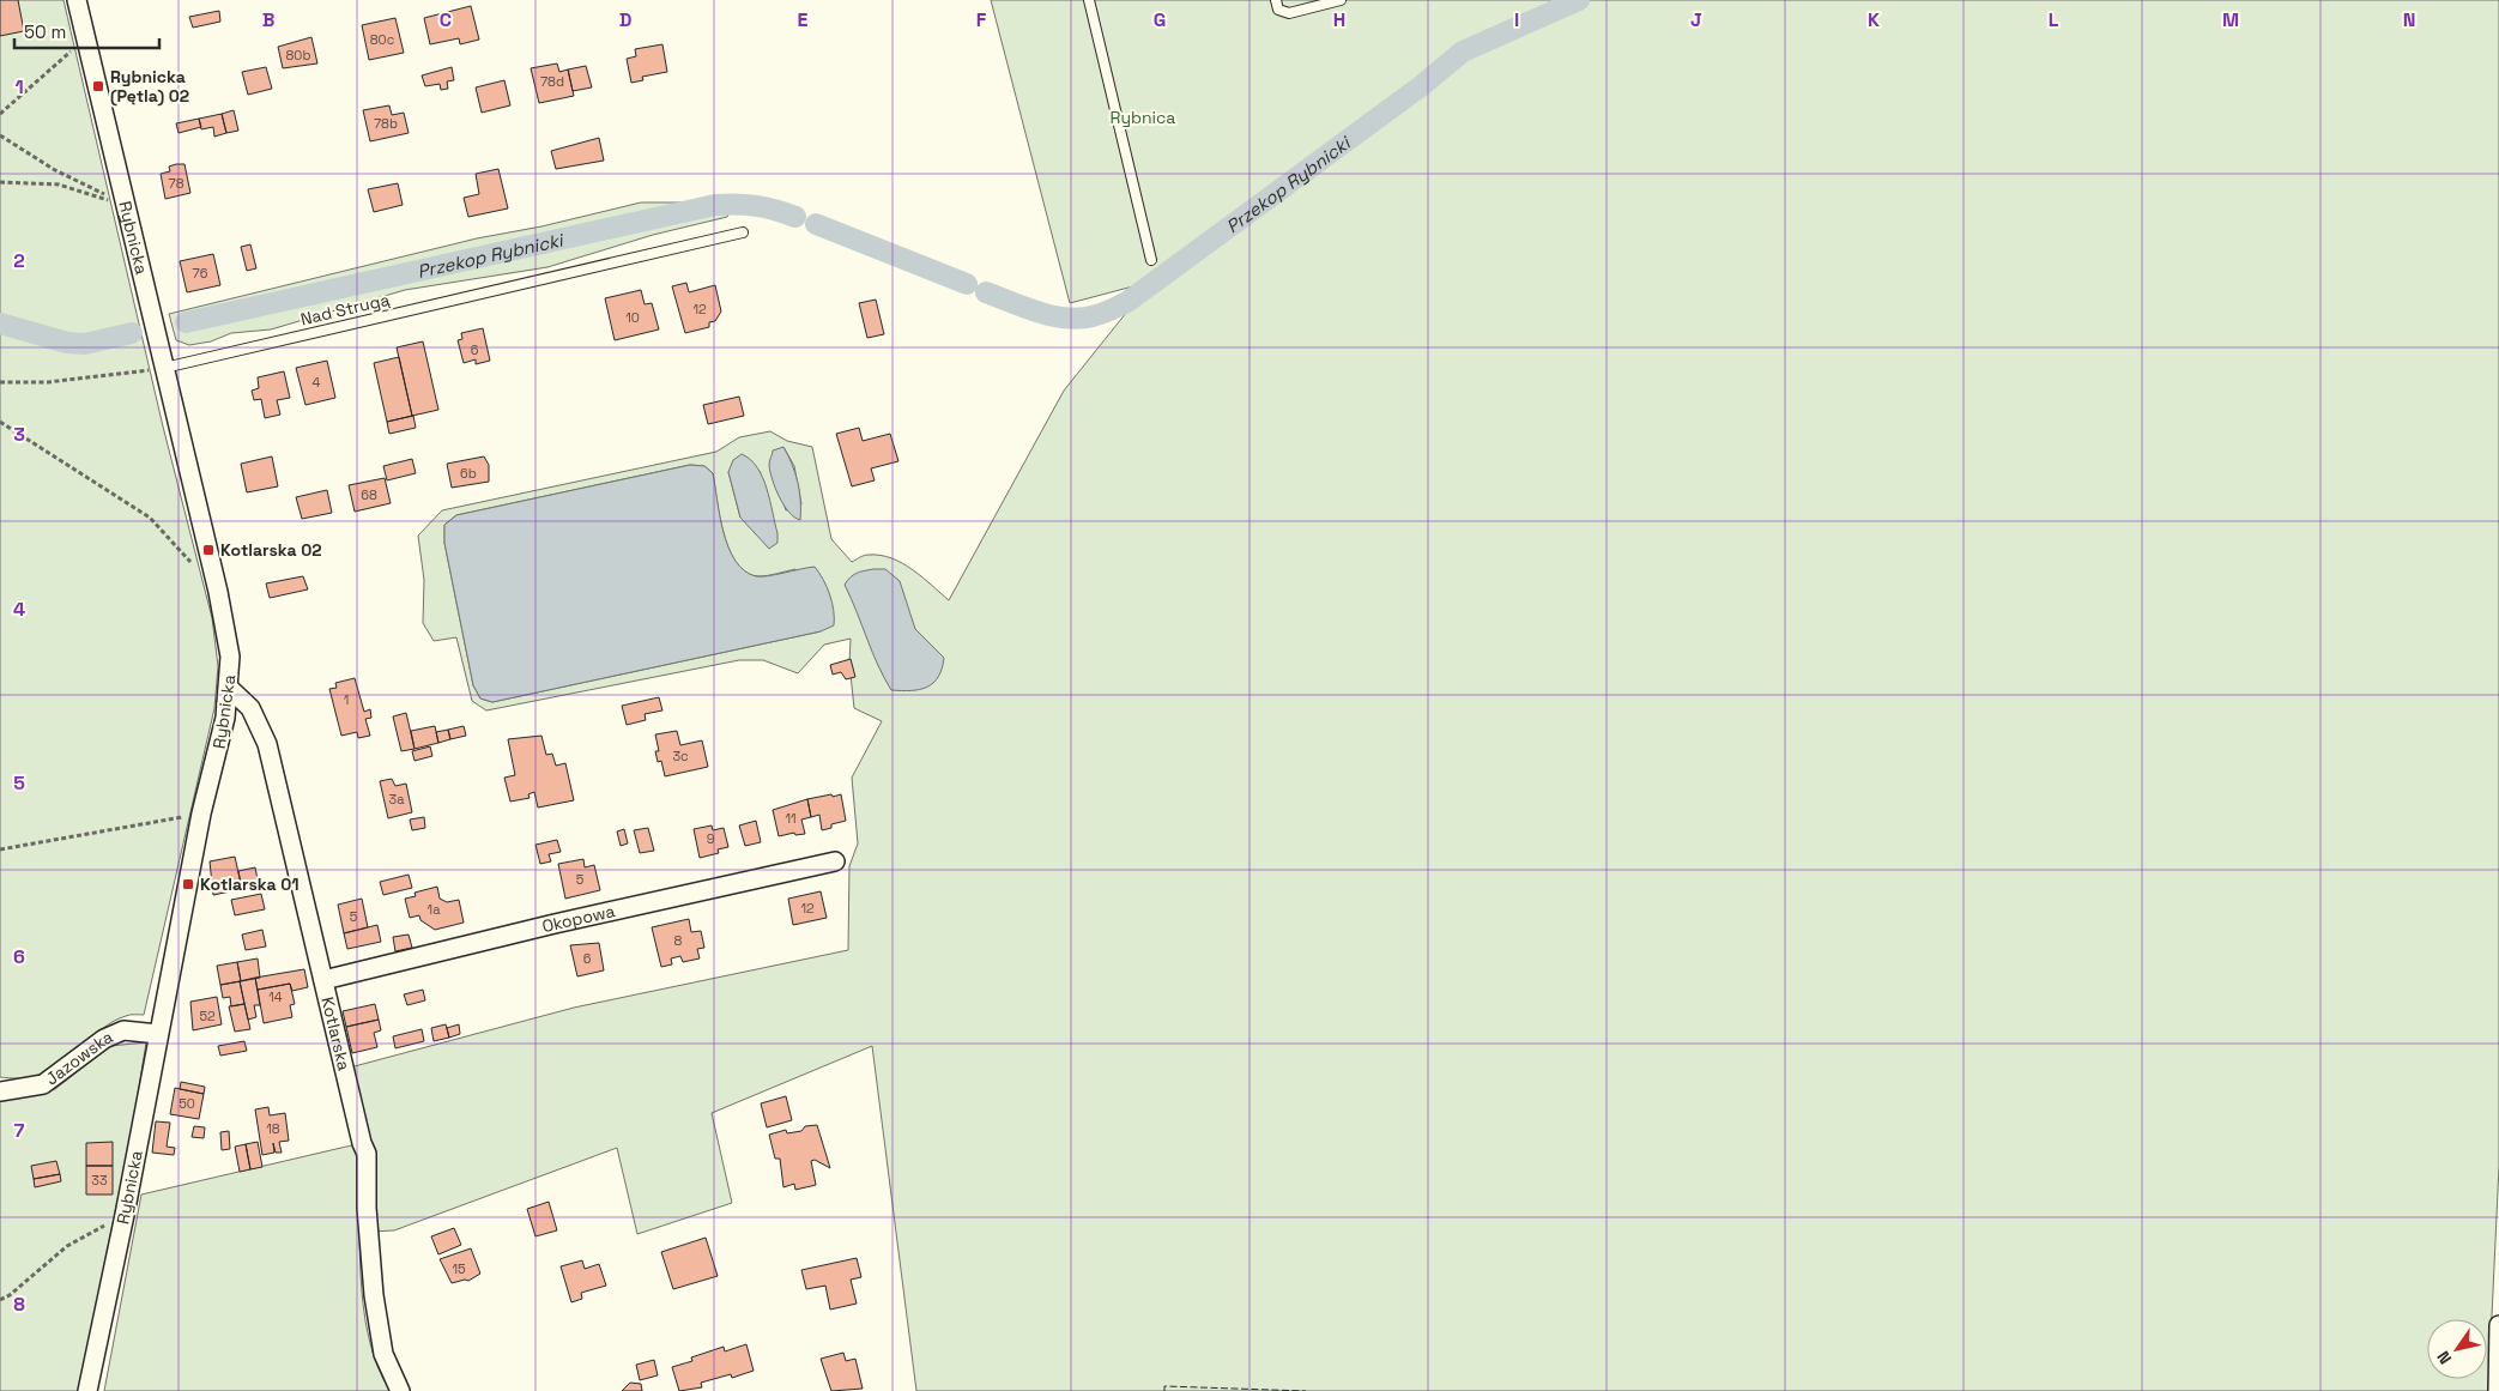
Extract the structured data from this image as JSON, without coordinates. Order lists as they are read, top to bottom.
{
  "streets": {
    "street": [
      "Rybnicka",
      "Okopowa",
      "Kotlarska",
      "Jazowska"
    ],
    "lane": ["Nad Strugą"]
  },
  "crossings": [
    ["Rybnicka", "Nad Strugą"],
    ["Rybnicka", "Kotlarska"],
    ["Rybnicka", "Jazowska"],
    ["Okopowa", "Kotlarska"]
  ],
  "water": ["Przekop Rybnicki"],
  "parks": ["Rybnica"],
  "places": {
    "transit": ["Rybnicka (Pętla) 02", "Kotlarska 02", "Kotlarska 01"]
  },
  "house_numbers": [
    "80c",
    "80b",
    "78d",
    "78b",
    "78",
    "76",
    "12",
    "10",
    "6",
    "4",
    "6b",
    "68",
    "1",
    "3c",
    "3a",
    "11",
    "9",
    "5",
    "12",
    "1a",
    "5",
    "8",
    "6",
    "14",
    "52",
    "50",
    "18",
    "33",
    "15"
  ],
  "scale_bar": "50 m",
  "north": "bottom left",
  "grid": {
    "columns": [
      "B",
      "C",
      "D",
      "E",
      "F",
      "G",
      "H",
      "I",
      "J",
      "K",
      "L",
      "M",
      "N"
    ],
    "rows": [
      "1",
      "2",
      "3",
      "4",
      "5",
      "6",
      "7",
      "8"
    ]
  }
}
